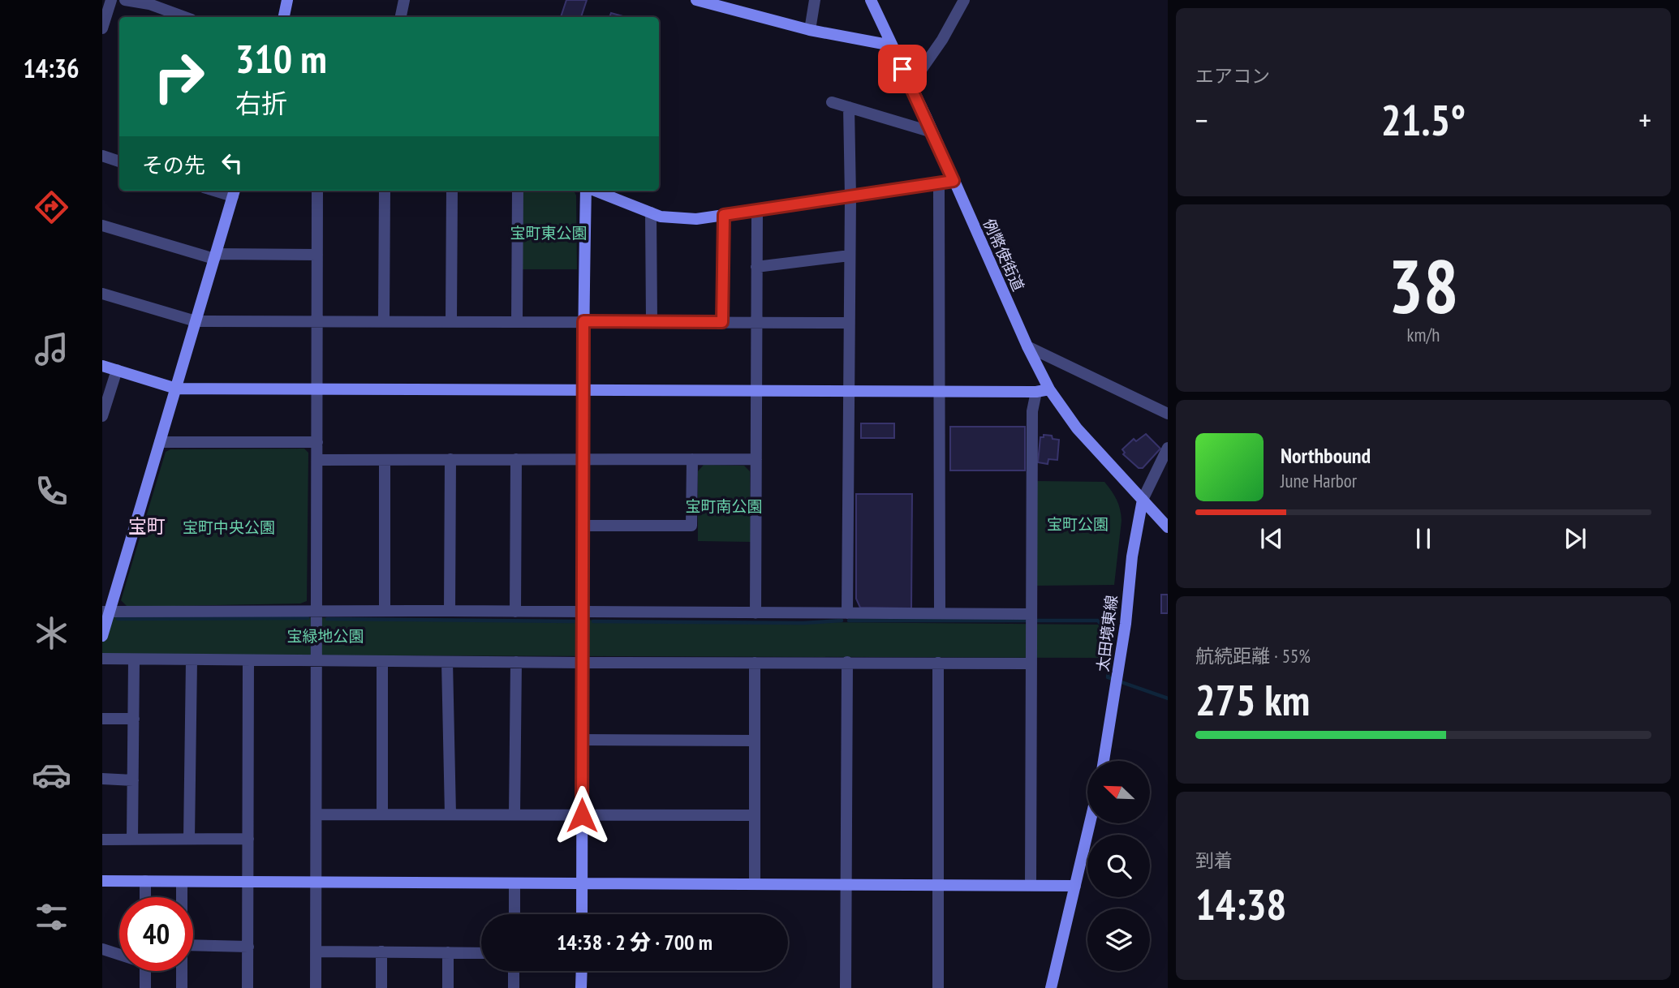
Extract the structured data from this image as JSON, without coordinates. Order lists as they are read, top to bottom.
{
  "streets": {
    "street": ["例幣使街道", "太田境東線"]
  },
  "crossings": [
    ["例幣使街道", "太田境東線"]
  ],
  "districts": ["宝町"],
  "parks": [
    "宝町東公園",
    "宝町南公園",
    "宝町公園",
    "宝町中央公園",
    "宝緑地公園"
  ],
  "north": "top left",
  "page": {
    "tabs": "14:36",
    "tile": [
      "エアコン",
      ["38", "km/h"],
      ["航続距離 · 55%", "275 km"],
      ["到着", "14:38"]
    ],
    "turn": ["310 m", "右折"],
    "heat": ["−", "21.5°", "+"],
    "then": "その先",
    "song": ["Northbound", "June Harbor"],
    "limit": "40",
    "trip": "14:38 · 2 分 · 700 m"
  }
}
